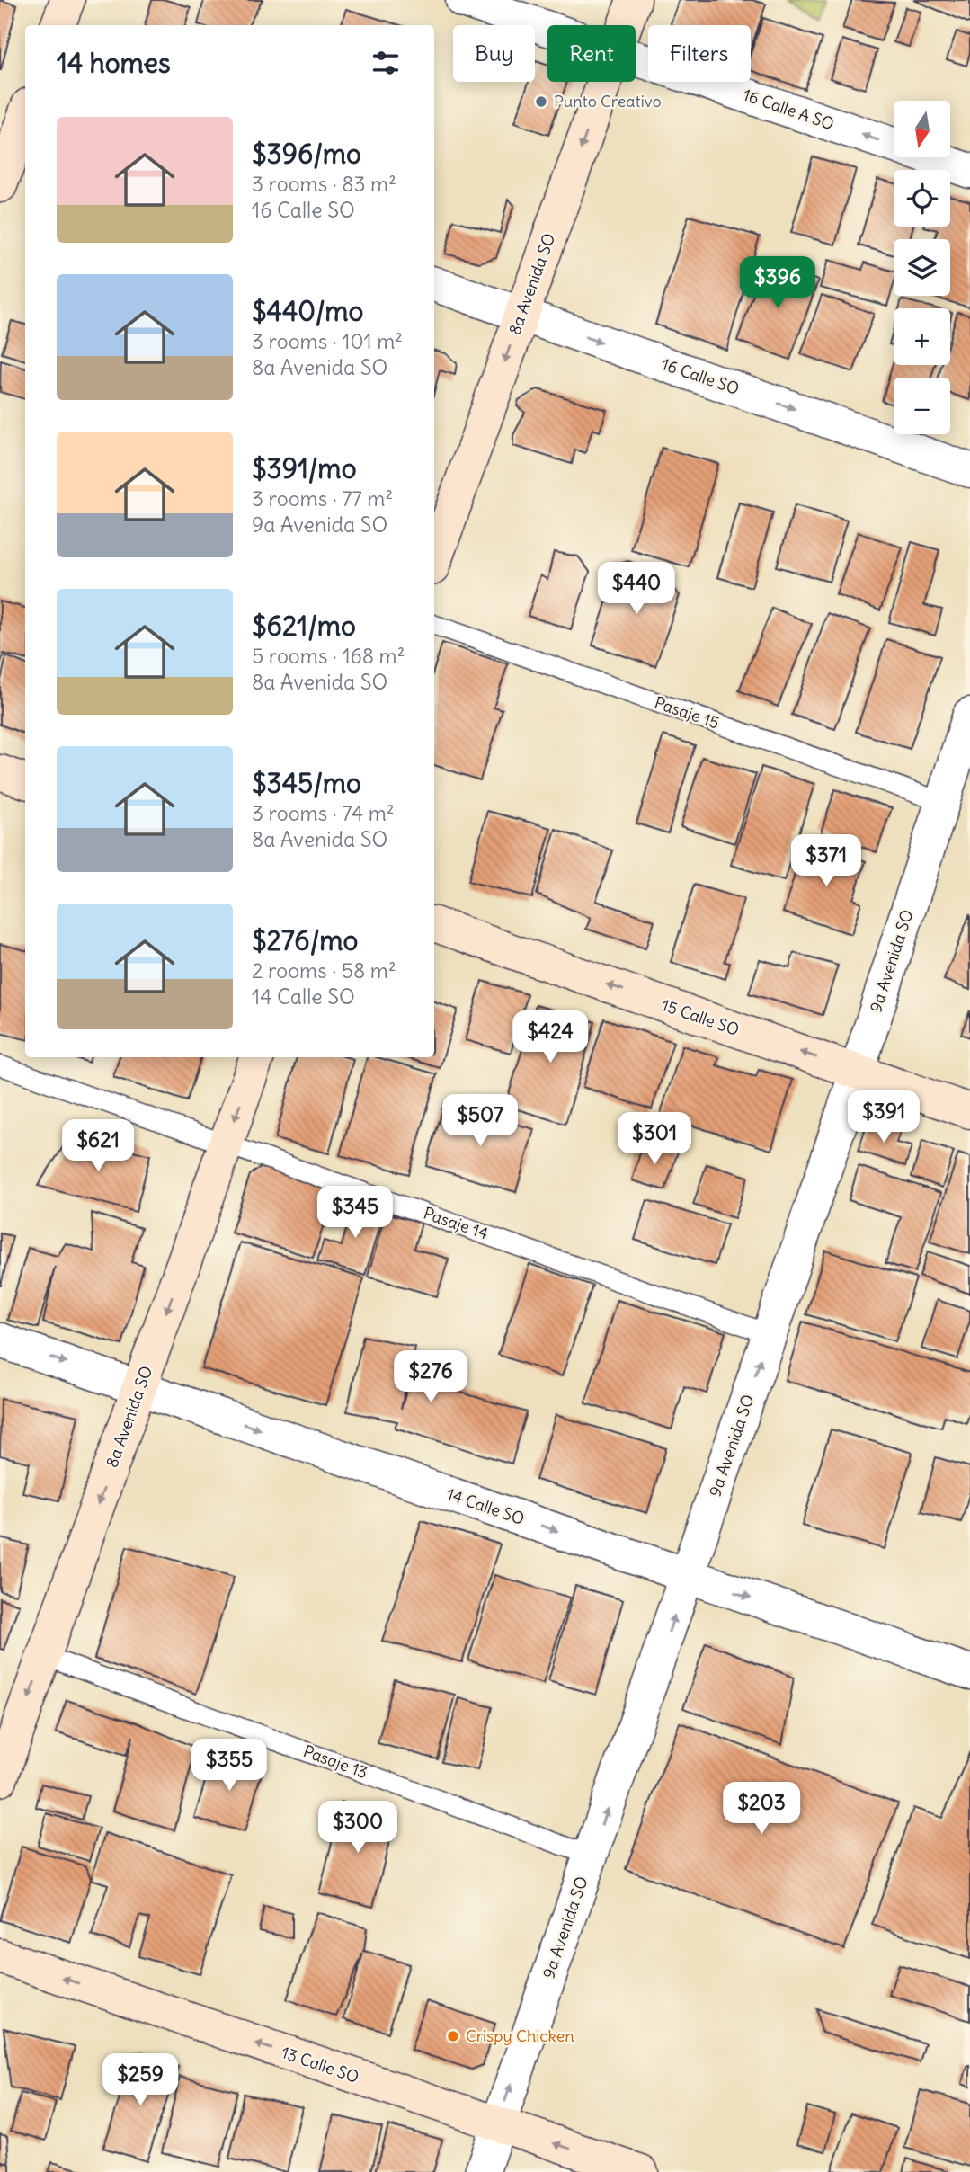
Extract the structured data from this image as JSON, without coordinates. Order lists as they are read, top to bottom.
{
  "streets": {
    "street": [
      "16 Calle A SO",
      "8a Avenida SO",
      "16 Calle SO",
      "9a Avenida SO",
      "15 Calle SO",
      "14 Calle SO",
      "13 Calle SO"
    ],
    "lane": ["Pasaje 15", "Pasaje 14", "Pasaje 13"]
  },
  "crossings": [
    ["8a Avenida SO", "16 Calle SO"],
    ["8a Avenida SO", "Pasaje 14"],
    ["8a Avenida SO", "14 Calle SO"],
    ["8a Avenida SO", "Pasaje 13"],
    ["Pasaje 15", "9a Avenida SO"],
    ["9a Avenida SO", "15 Calle SO"],
    ["9a Avenida SO", "Pasaje 14"],
    ["9a Avenida SO", "14 Calle SO"],
    ["9a Avenida SO", "Pasaje 13"],
    ["9a Avenida SO", "13 Calle SO"]
  ],
  "one_way": [
    "16 Calle A SO",
    "8a Avenida SO",
    "16 Calle SO",
    "9a Avenida SO",
    "15 Calle SO",
    "14 Calle SO",
    "13 Calle SO"
  ],
  "places": ["Punto Creativo", "Crispy Chicken"],
  "north": "bottom",
  "page": {
    "chip": ["Buy", "Rent", "Filters"],
    "heading": "14 homes",
    "map_buttons": ["+", "−"],
    "list": [
      {
        "name": "$396/mo",
        "note": "3 rooms · 83 m² · 16 Calle SO"
      },
      {
        "name": "$440/mo",
        "note": "3 rooms · 101 m² · 8a Avenida SO"
      },
      {
        "name": "$391/mo",
        "note": "3 rooms · 77 m² · 9a Avenida SO"
      },
      {
        "name": "$621/mo",
        "note": "5 rooms · 168 m² · 8a Avenida SO"
      },
      {
        "name": "$345/mo",
        "note": "3 rooms · 74 m² · 8a Avenida SO"
      },
      {
        "name": "$276/mo",
        "note": "2 rooms · 58 m² · 14 Calle SO"
      }
    ],
    "price": [
      "$396",
      "$440",
      "$371",
      "$424",
      "$391",
      "$507",
      "$301",
      "$621",
      "$345",
      "$276",
      "$355",
      "$203",
      "$300",
      "$259"
    ]
  }
}
